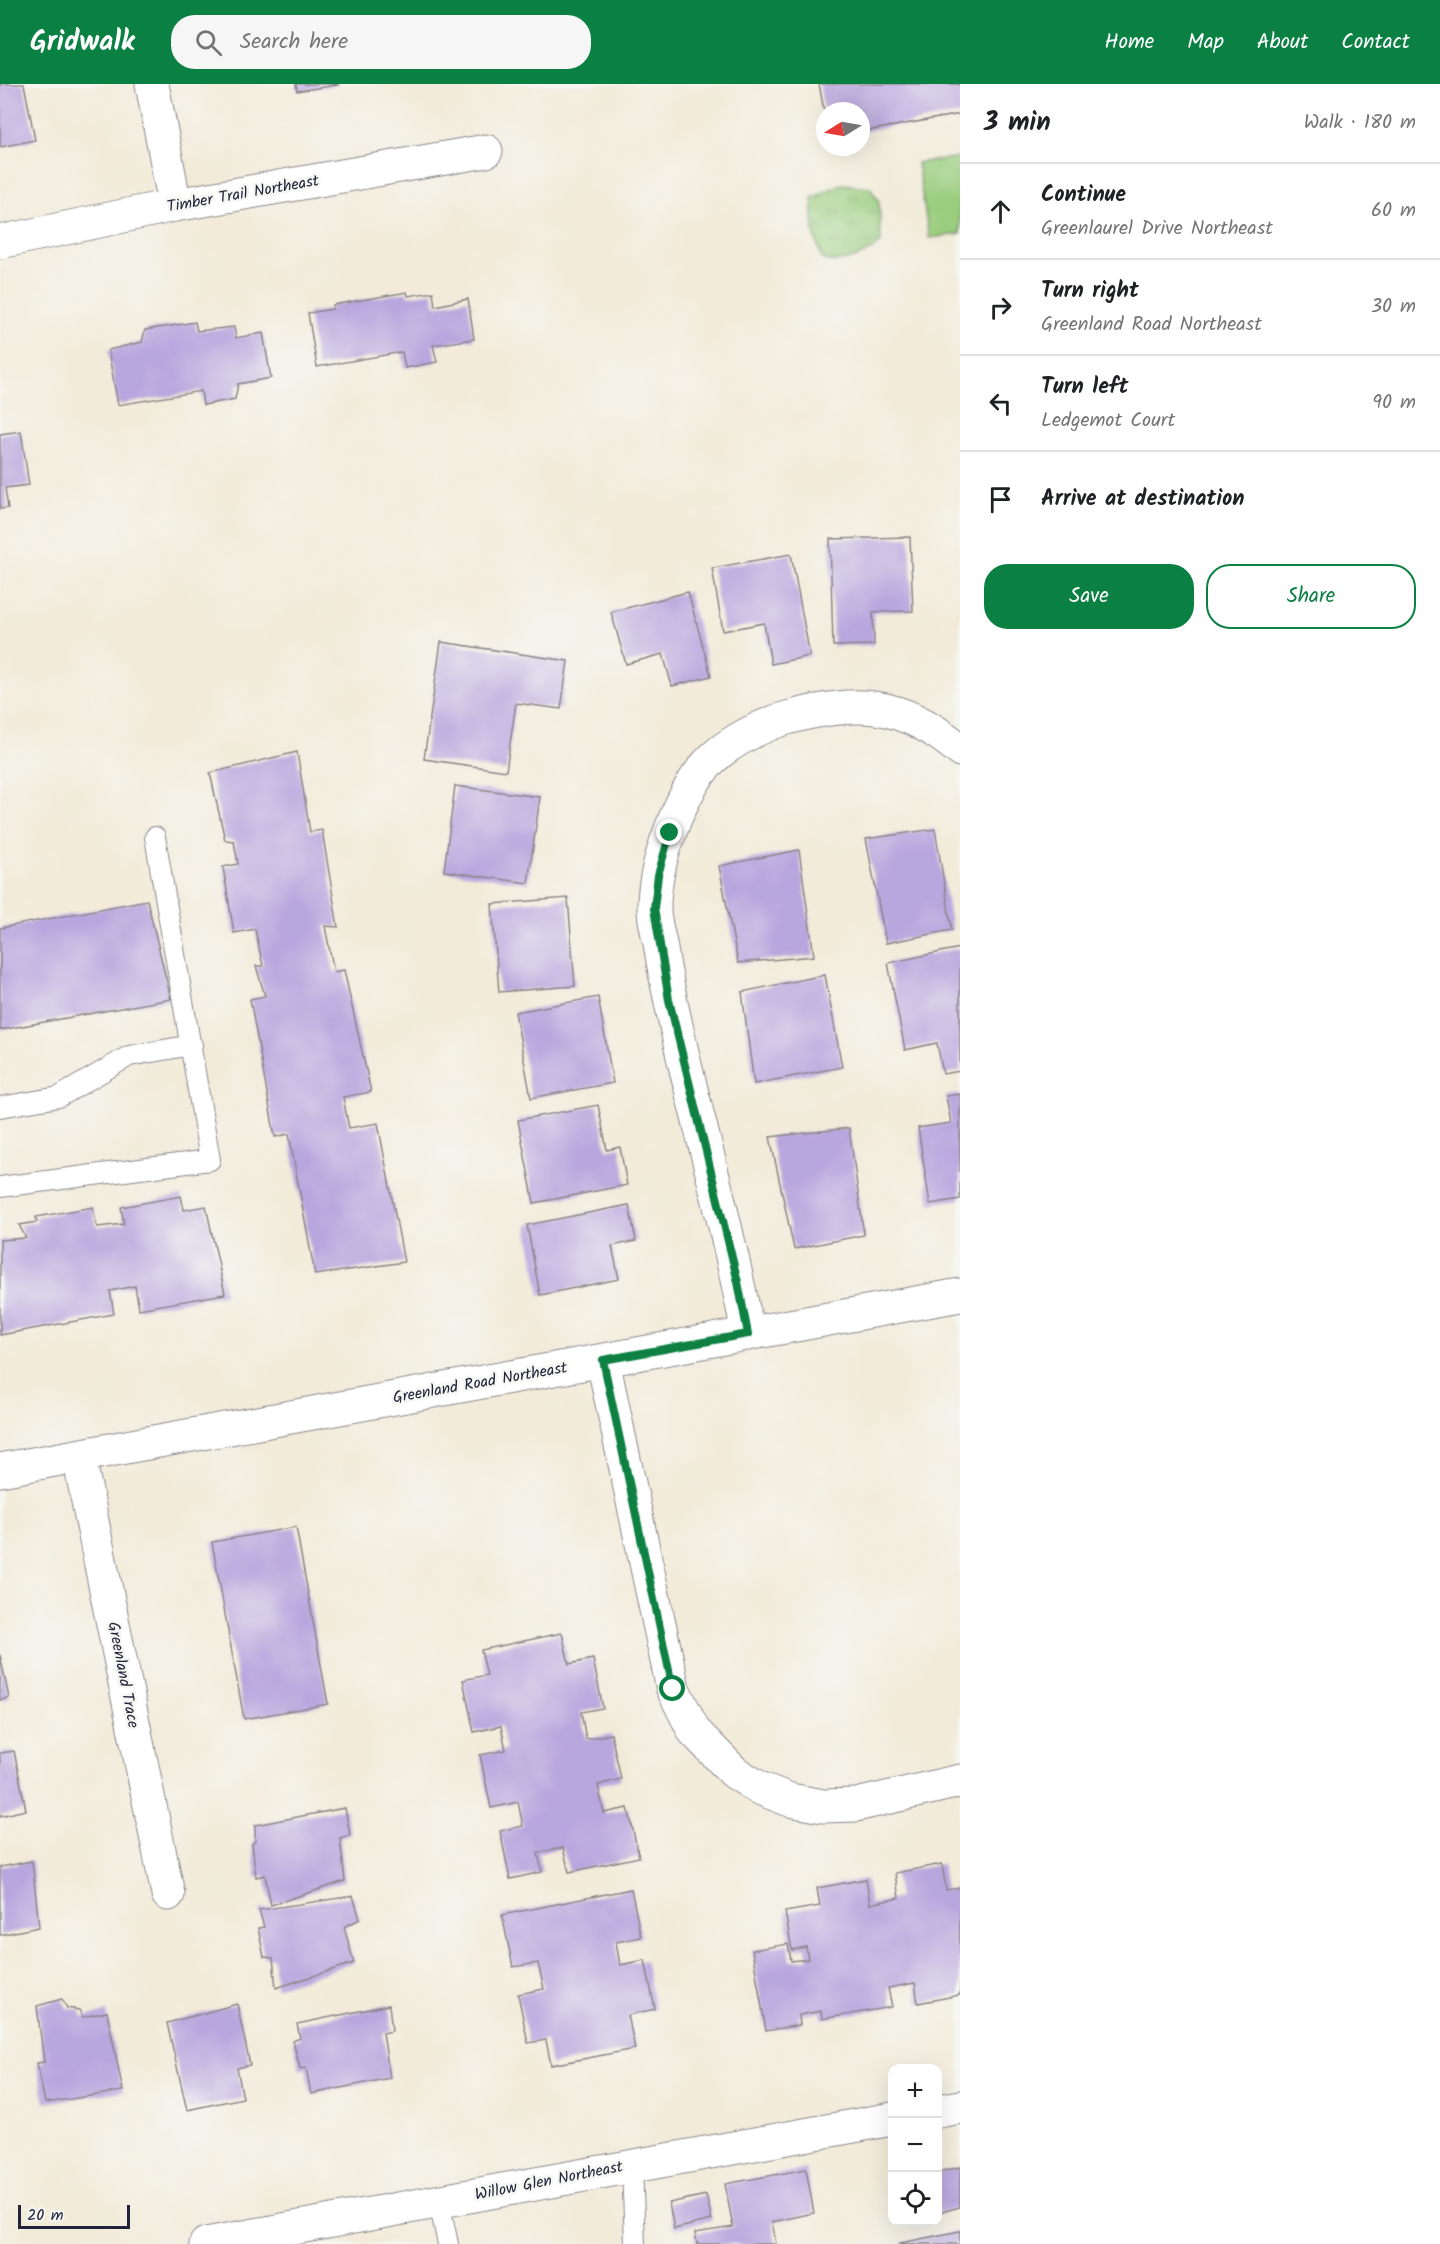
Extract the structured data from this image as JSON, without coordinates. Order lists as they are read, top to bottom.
{
  "streets": {
    "street": [
      "Timber Trail Northeast",
      "Greenland Road Northeast",
      "Greenland Trace",
      "Willow Glen Northeast"
    ]
  },
  "crossings": [
    ["Greenland Road Northeast", "Greenland Trace"]
  ],
  "scale_bar": "20 m",
  "north": "left",
  "page": {
    "header": "Gridwalk",
    "search": "Search here",
    "nav": [
      "Home",
      "Map",
      "About",
      "Contact"
    ],
    "heading": ["3 min", "Walk · 180 m"],
    "list": [
      ["Continue", "Greenlaurel Drive Northeast", "60 m"],
      ["Turn right", "Greenland Road Northeast", "30 m"],
      ["Turn left", "Ledgemot Court", "90 m"],
      "Arrive at destination"
    ],
    "buttons": ["Save", "Share"],
    "map_buttons": ["+", "−"],
    "scale": "20 m"
  }
}
